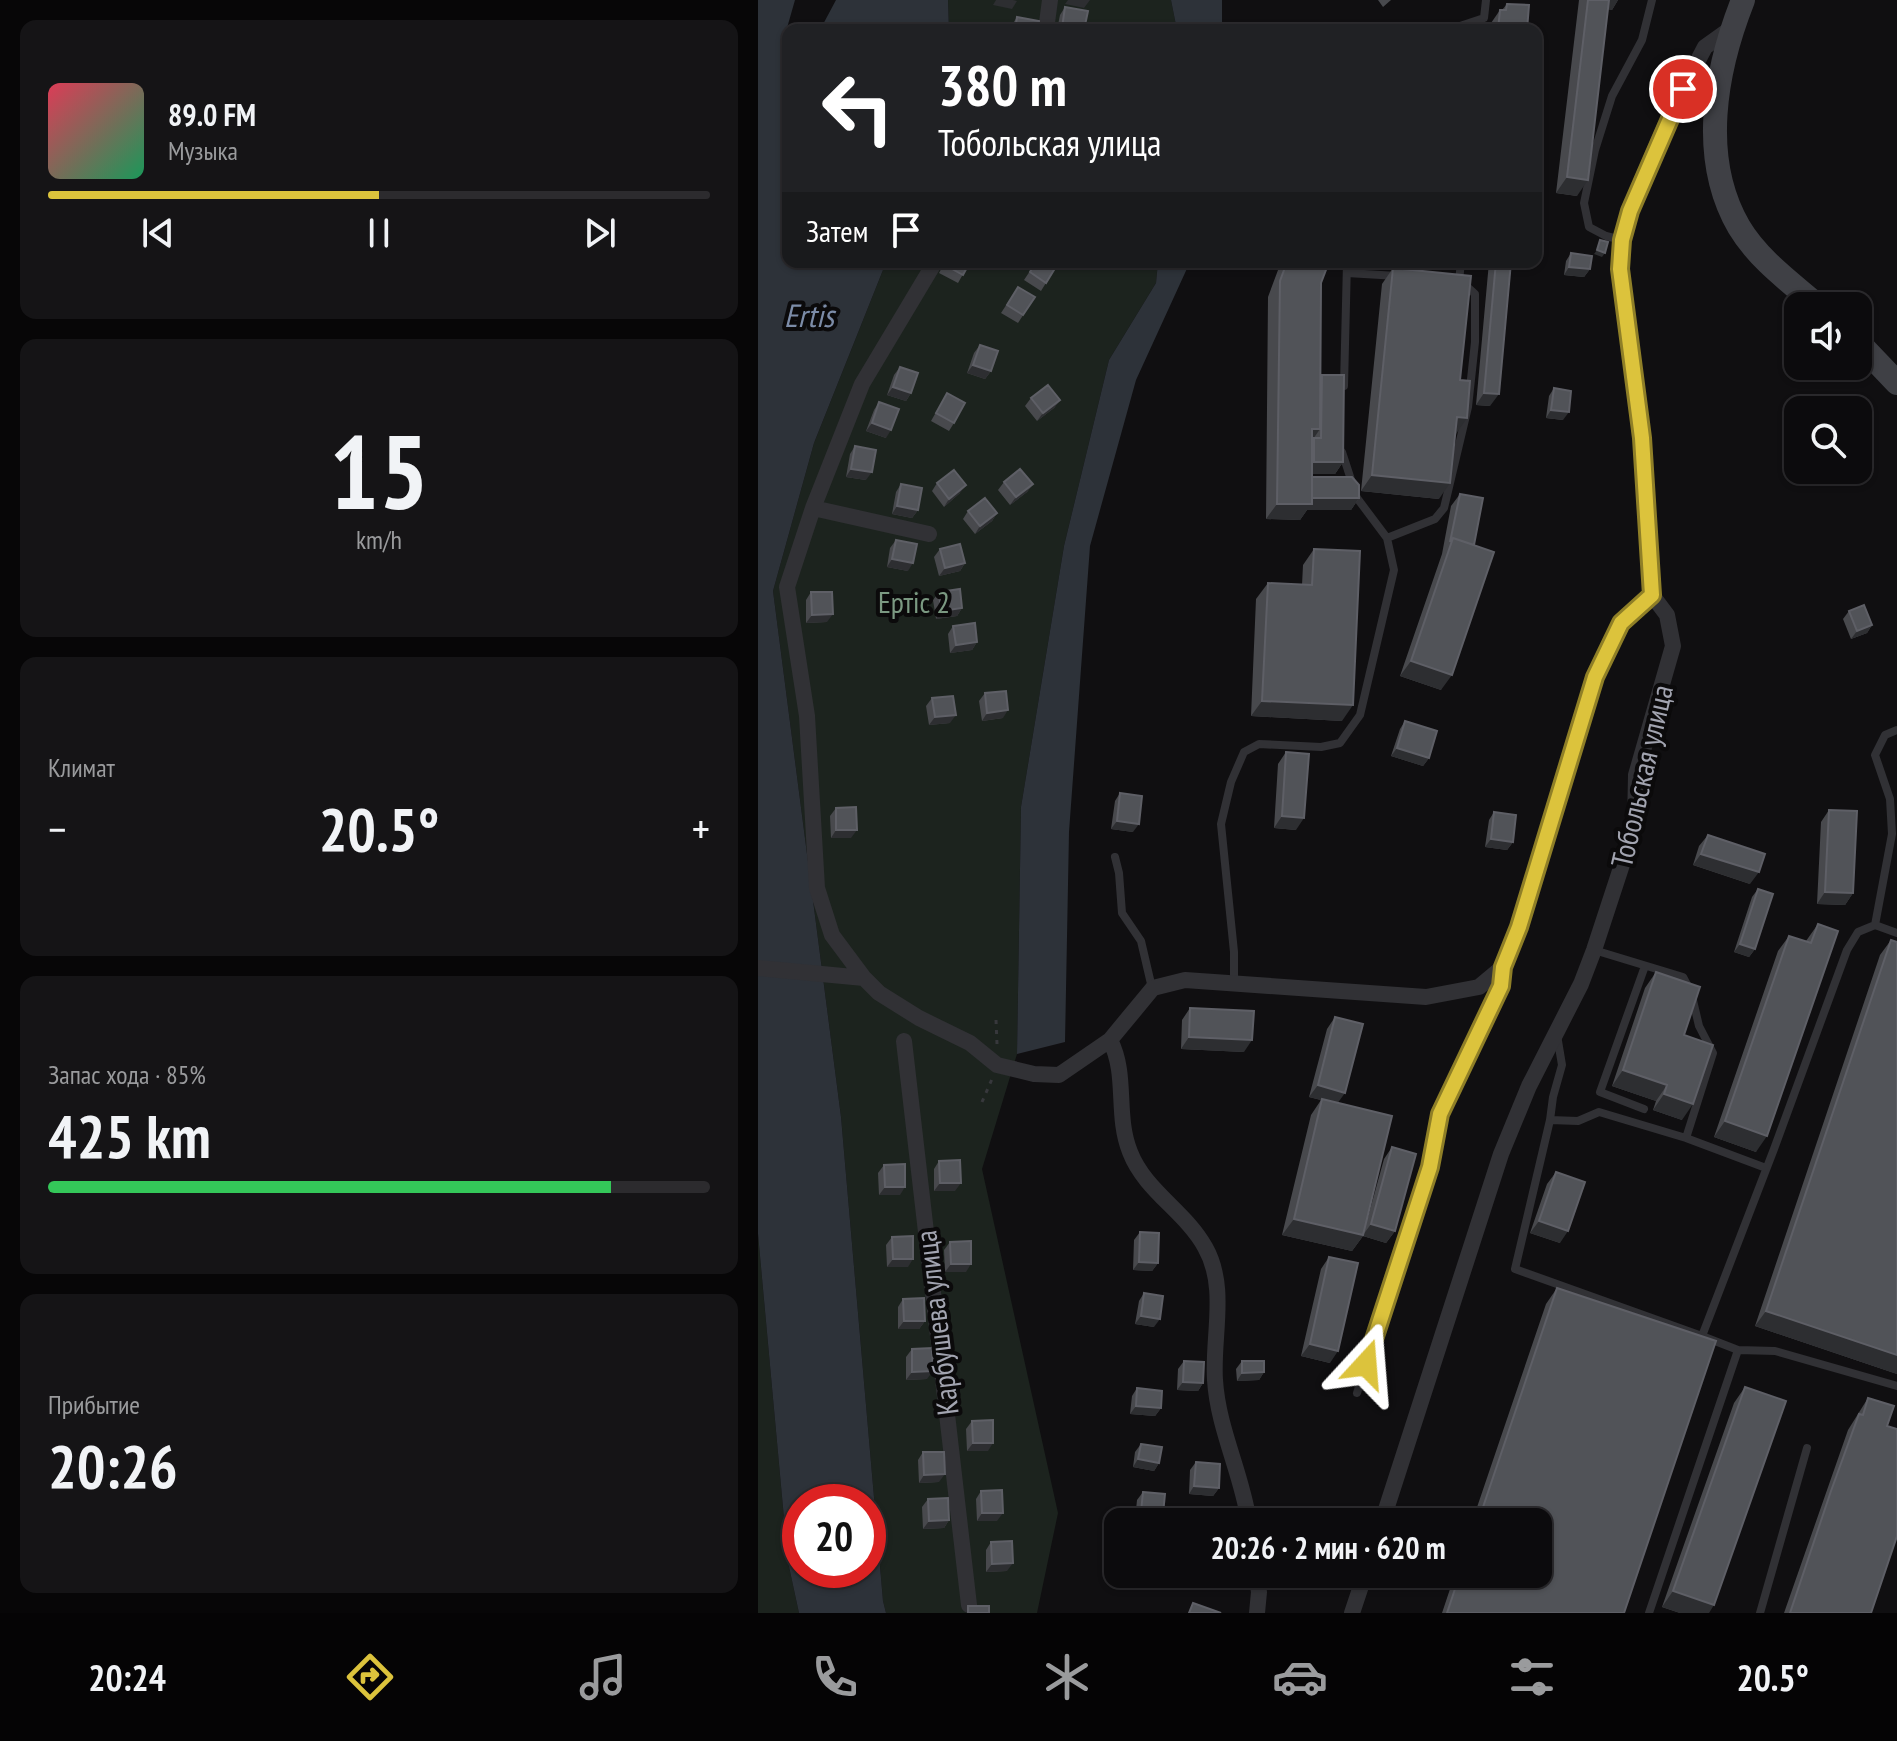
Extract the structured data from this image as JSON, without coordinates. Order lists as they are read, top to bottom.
{
  "streets": {
    "street": ["Тобольская улица", "Карбушева улица"]
  },
  "water": ["Ertis"],
  "parks": ["Ертіс 2"],
  "page": {
    "turn": ["380 m", "Тобольская улица"],
    "song": ["89.0 FM", "Музыка"],
    "then": "Затем",
    "tile": [
      ["15", "km/h"],
      "Климат",
      ["Запас хода · 85%", "425 km"],
      ["Прибытие", "20:26"]
    ],
    "heat": ["−", "20.5°", "+"],
    "limit": "20",
    "trip": "20:26 · 2 мин · 620 m",
    "tabs": ["20:24", "20.5°"]
  }
}
